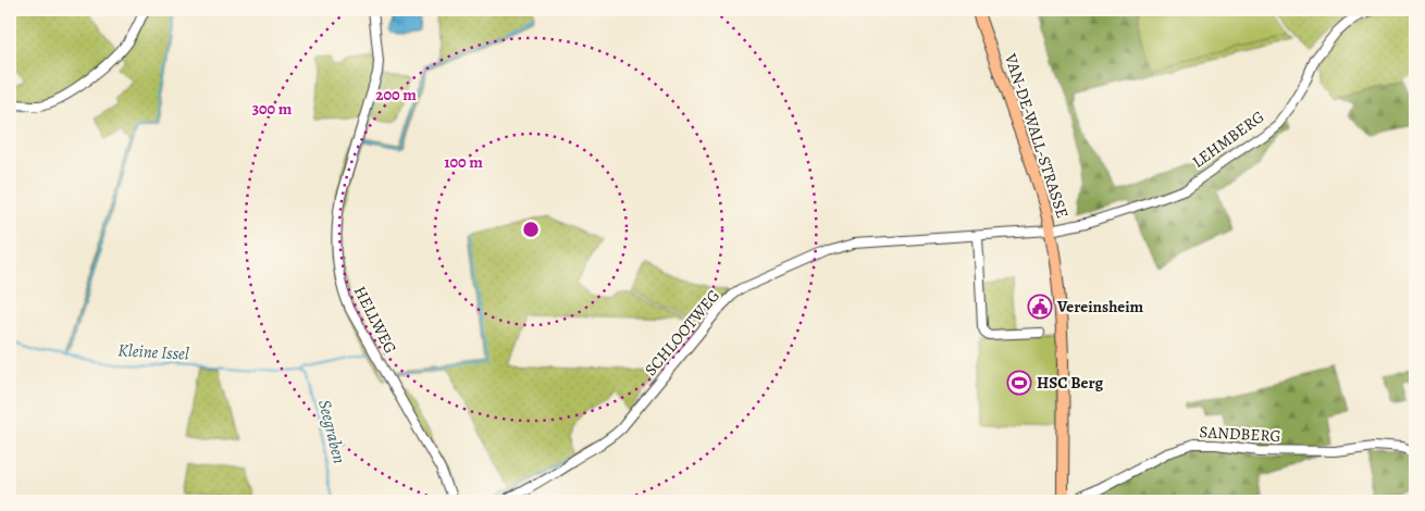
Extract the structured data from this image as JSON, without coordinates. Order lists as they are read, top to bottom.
{
  "streets": {
    "main road": ["VAN-DE-WALL-STRASSE"],
    "street": [
      "LEHMBERG",
      "HELLWEG",
      "SCHLOOTWEG",
      "SANDBERG"
    ]
  },
  "crossings": [
    ["VAN-DE-WALL-STRASSE", "LEHMBERG"],
    ["VAN-DE-WALL-STRASSE", "SCHLOOTWEG"],
    ["LEHMBERG", "SCHLOOTWEG"]
  ],
  "water": ["Kleine Issel", "Seegraben"],
  "places": {
    "public building": ["Vereinsheim"],
    "sports": ["HSC Berg"]
  },
  "rings": ["200 m", "300 m", "100 m"]
}
